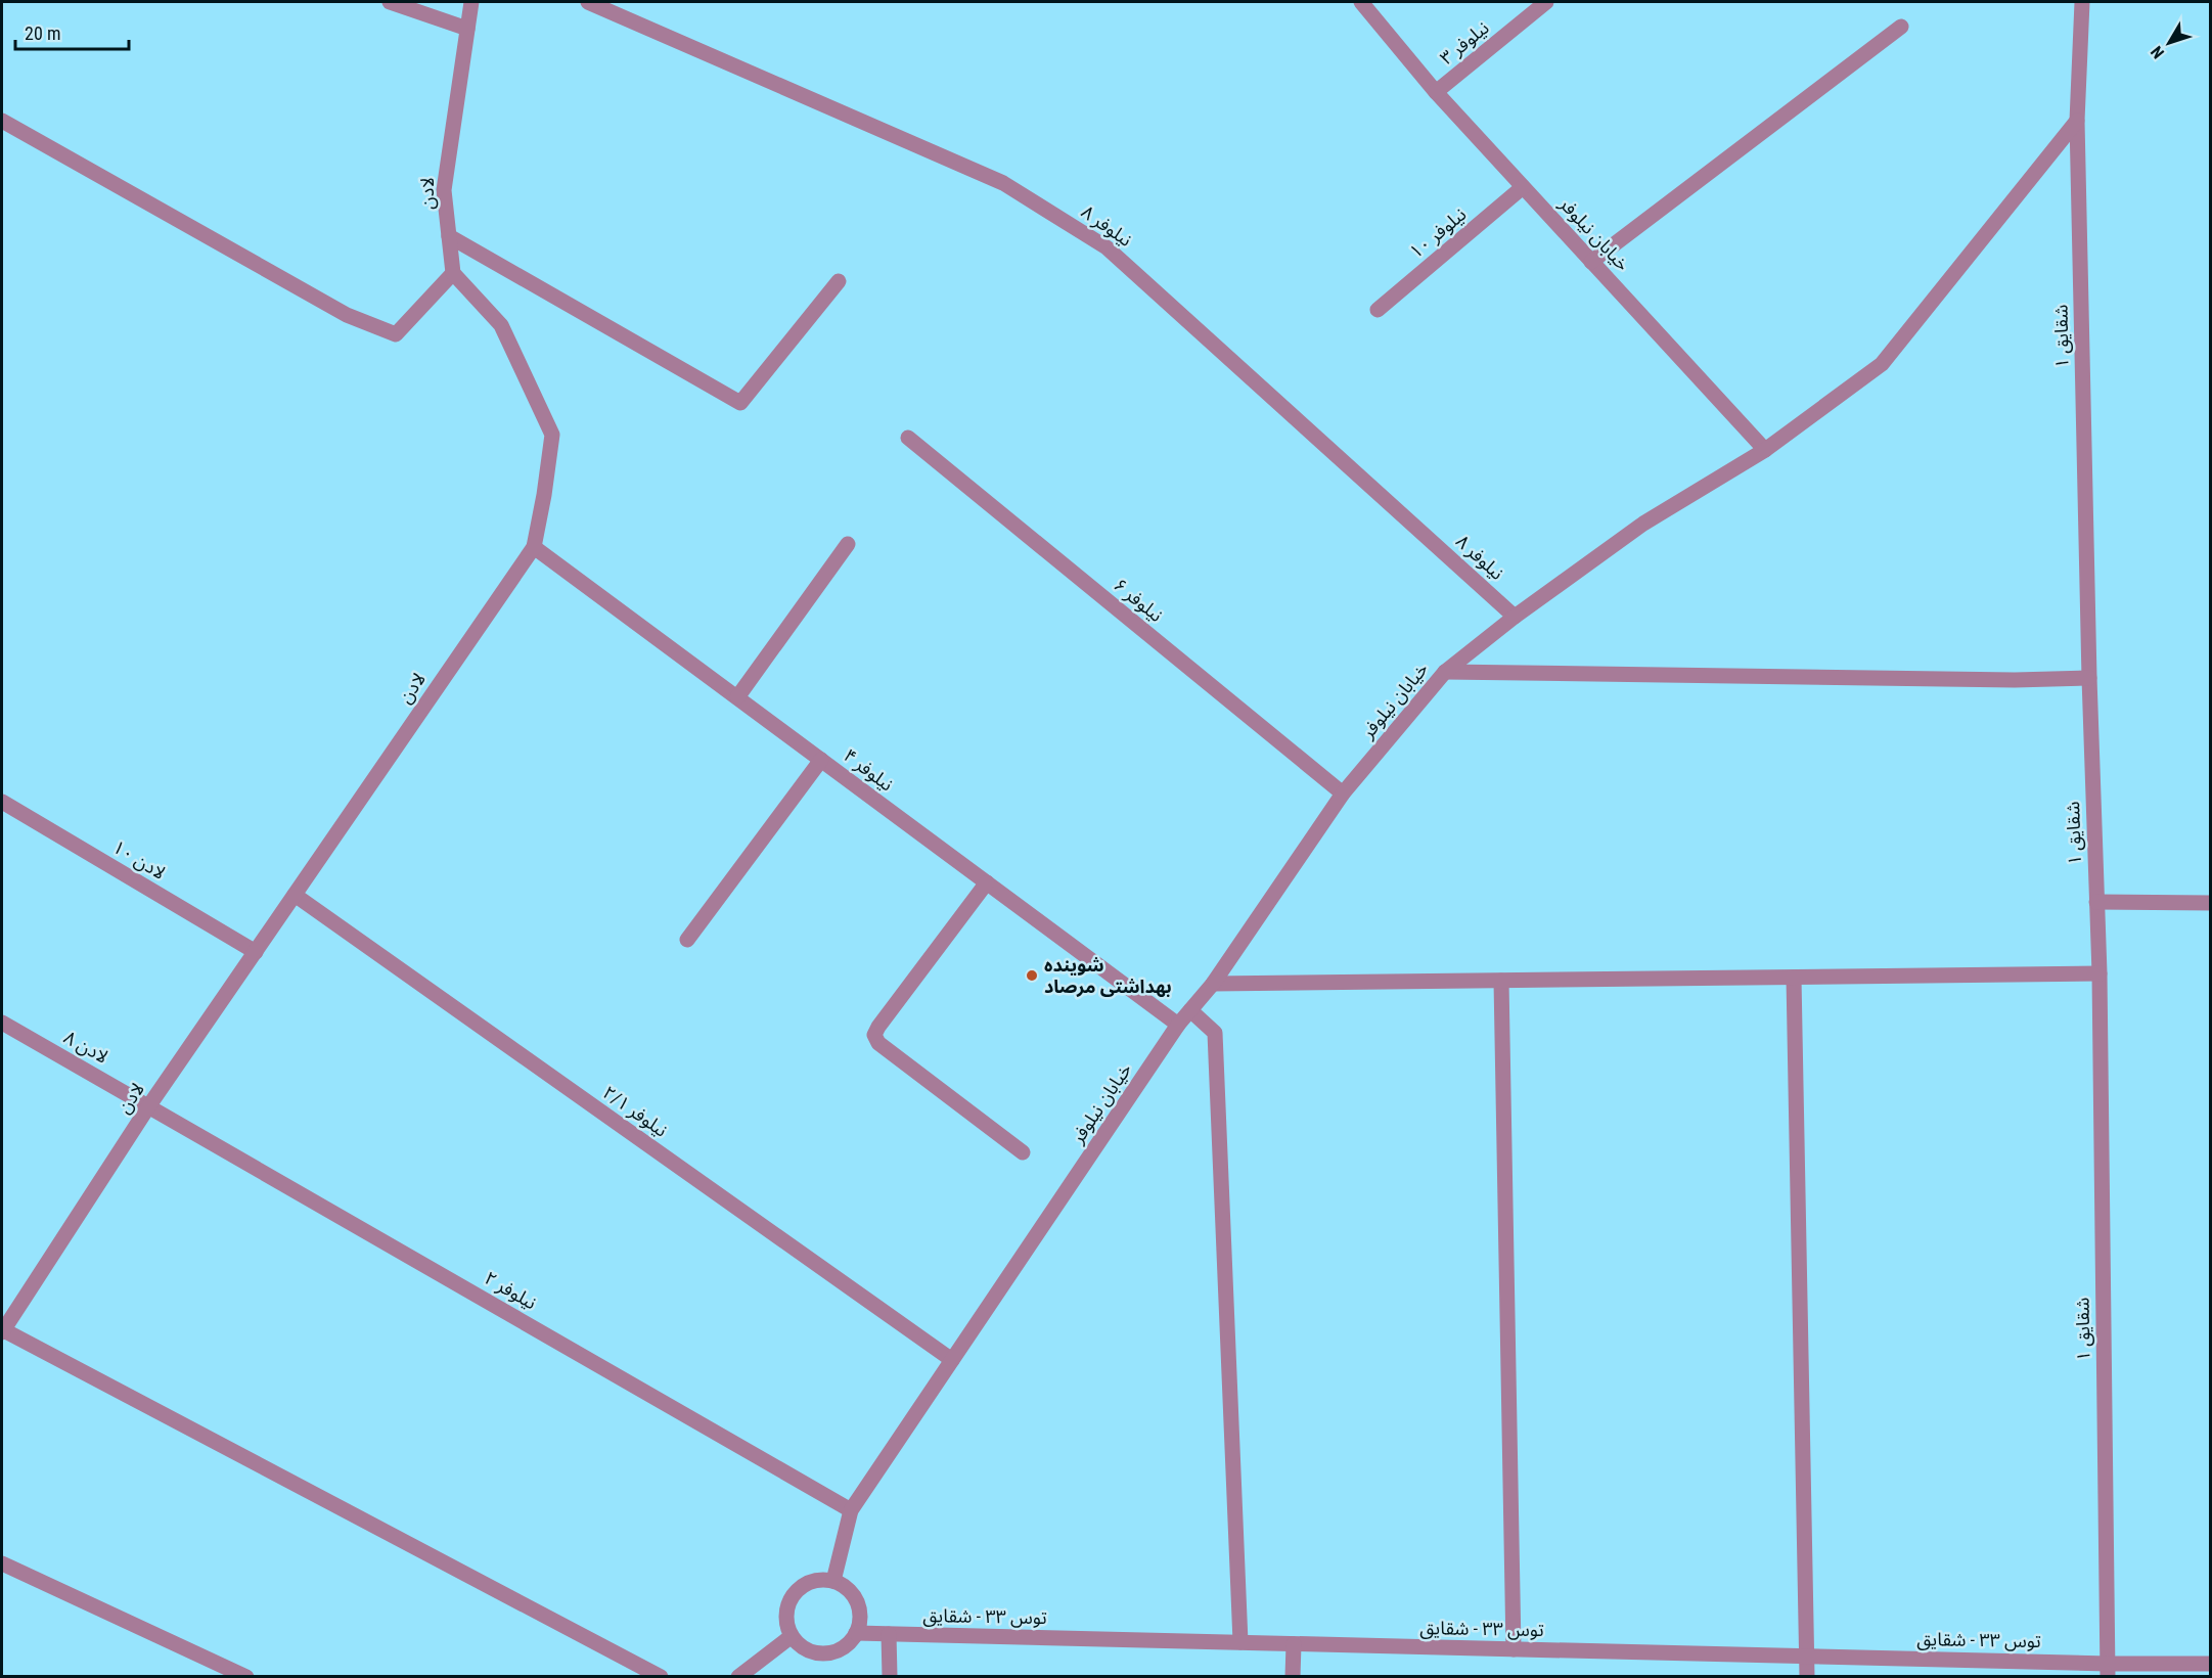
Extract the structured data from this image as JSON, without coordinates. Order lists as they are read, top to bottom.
{
  "streets": {
    "street": [
      "نیلوفر ۳",
      "لادن",
      "نیلوفر ۸",
      "نیلوفر ۱۰",
      "خیابان نیلوفر",
      "شقایق ۱",
      "نیلوفر ۶",
      "نیلوفر ۴",
      "لادن ۱۰",
      "لادن ۸",
      "نیلوفر ۲/۱",
      "نیلوفر ۲",
      "توس ۳۳ - شقایق"
    ]
  },
  "crossings": [
    ["نیلوفر ۳", "خیابان نیلوفر"],
    ["لادن", "نیلوفر ۴"],
    ["لادن", "لادن ۱۰"],
    ["لادن", "لادن ۸"],
    ["لادن", "نیلوفر ۲/۱"],
    ["لادن", "نیلوفر ۲"],
    ["نیلوفر ۸", "خیابان نیلوفر"],
    ["نیلوفر ۱۰", "خیابان نیلوفر"],
    ["خیابان نیلوفر", "نیلوفر ۶"],
    ["خیابان نیلوفر", "نیلوفر ۴"],
    ["خیابان نیلوفر", "نیلوفر ۲/۱"],
    ["خیابان نیلوفر", "نیلوفر ۲"],
    ["خیابان نیلوفر", "توس ۳۳ - شقایق"],
    ["شقایق ۱", "توس ۳۳ - شقایق"],
    ["لادن ۸", "نیلوفر ۲"]
  ],
  "places": ["شوینده بهداشتی مرصاد"],
  "scale_bar": "20 m",
  "north": "bottom left"
}
